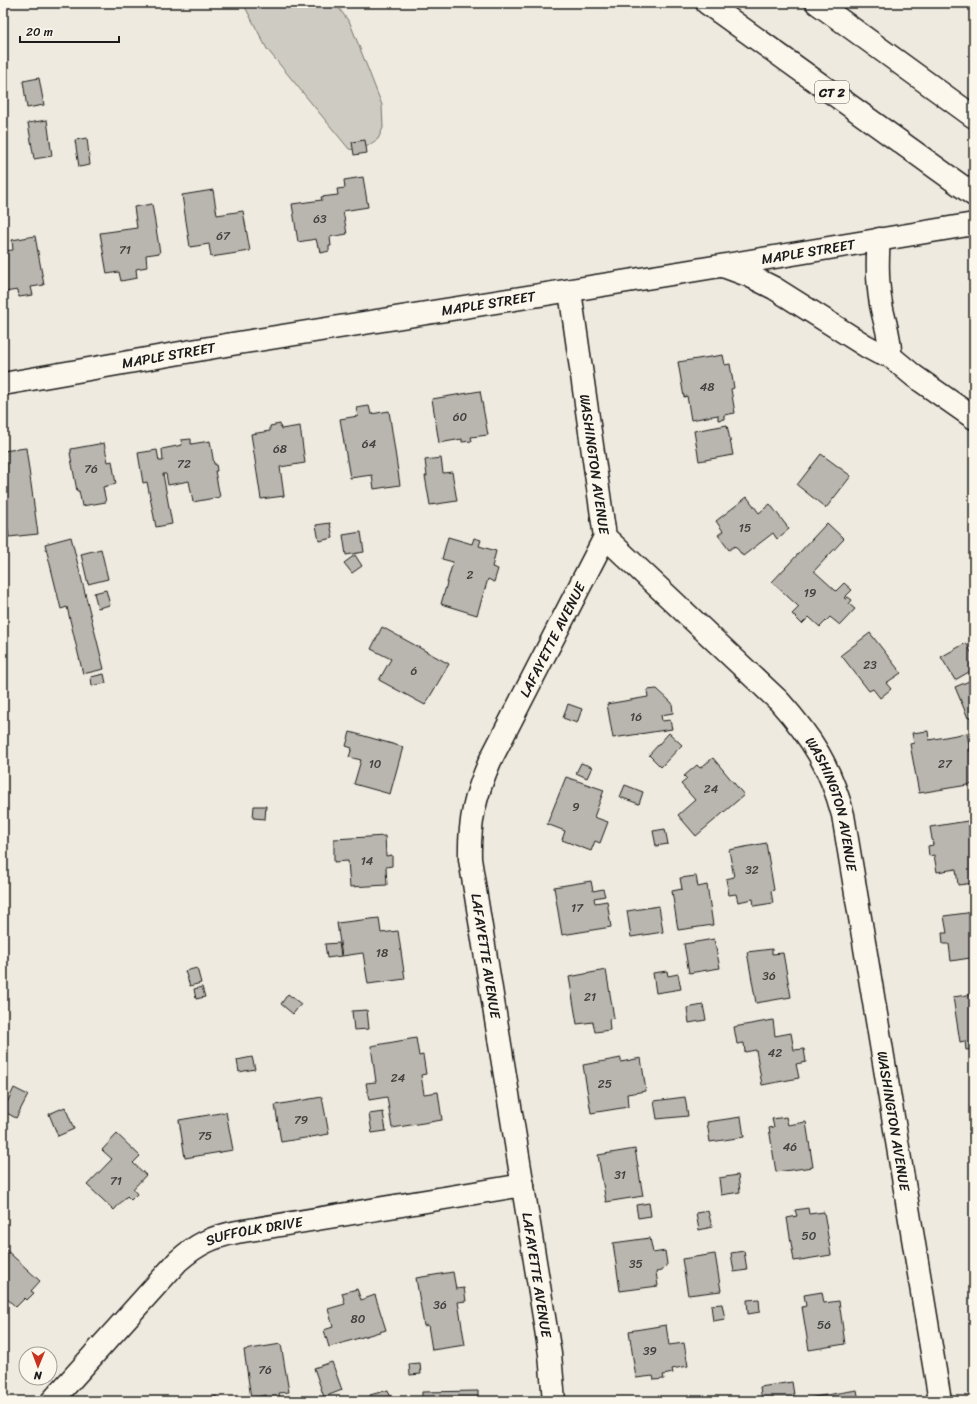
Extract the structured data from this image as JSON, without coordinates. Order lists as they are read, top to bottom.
{
  "streets": {
    "main road": [
      "CT 2",
      "MAPLE STREET",
      "WASHINGTON AVENUE",
      "LAFAYETTE AVENUE",
      "SUFFOLK DRIVE"
    ]
  },
  "crossings": [
    ["MAPLE STREET", "WASHINGTON AVENUE"],
    ["WASHINGTON AVENUE", "LAFAYETTE AVENUE"],
    ["LAFAYETTE AVENUE", "SUFFOLK DRIVE"]
  ],
  "house_numbers": [
    "63",
    "67",
    "71",
    "48",
    "60",
    "64",
    "68",
    "72",
    "76",
    "15",
    "2",
    "19",
    "23",
    "6",
    "16",
    "10",
    "27",
    "24",
    "9",
    "14",
    "32",
    "17",
    "18",
    "36",
    "21",
    "42",
    "24",
    "25",
    "79",
    "75",
    "46",
    "31",
    "71",
    "50",
    "35",
    "36",
    "80",
    "56",
    "39",
    "76"
  ],
  "scale_bar": "20 m",
  "north": "bottom"
}
